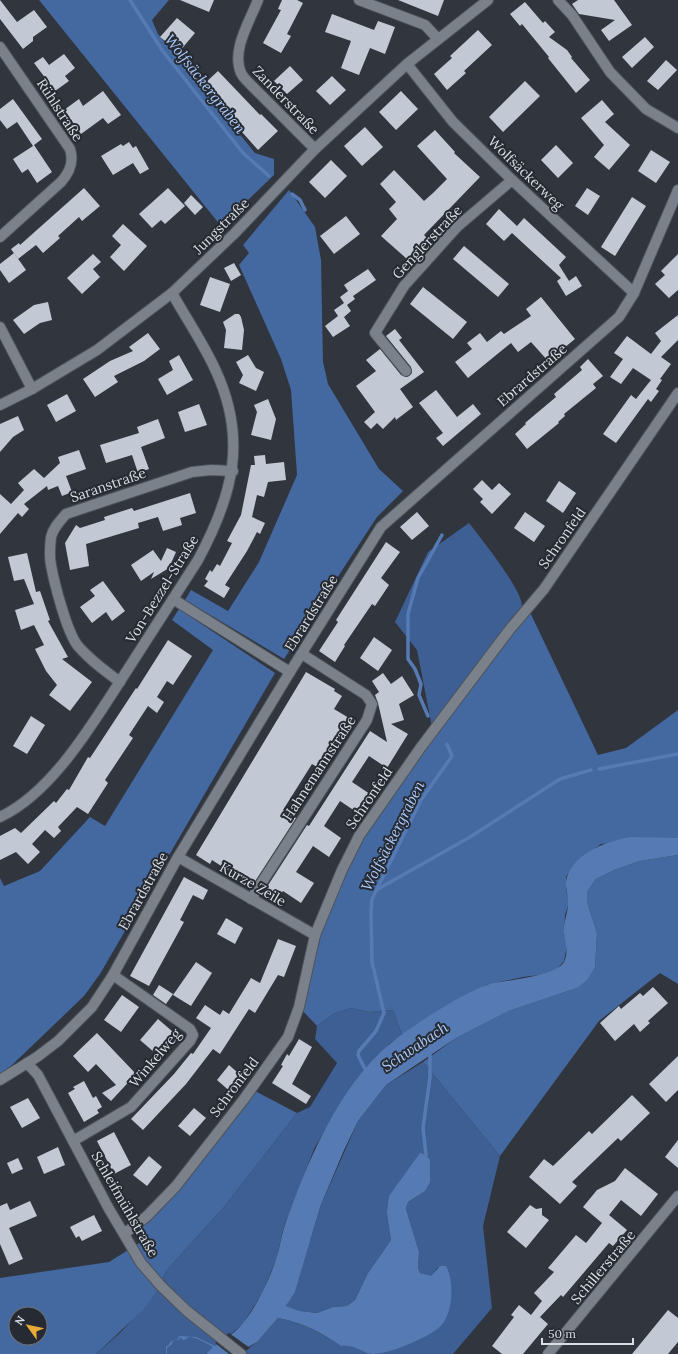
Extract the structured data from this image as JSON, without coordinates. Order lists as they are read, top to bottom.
{
  "streets": {
    "street": [
      "Zanderstraße",
      "Rühlstraße",
      "Wolfsäckerweg",
      "Jungstraße",
      "Genglerstraße",
      "Ebrardstraße",
      "Saranstraße",
      "Schronfeld",
      "Von-Bezzel-Straße",
      "Hahnemannstraße",
      "Kurze Zeile",
      "Winkelweg",
      "Schleifmühlstraße",
      "Schillerstraße"
    ]
  },
  "crossings": [
    ["Zanderstraße", "Jungstraße"],
    ["Wolfsäckerweg", "Jungstraße"],
    ["Wolfsäckerweg", "Genglerstraße"],
    ["Wolfsäckerweg", "Ebrardstraße"],
    ["Jungstraße", "Von-Bezzel-Straße"],
    ["Ebrardstraße", "Hahnemannstraße"],
    ["Ebrardstraße", "Kurze Zeile"],
    ["Ebrardstraße", "Winkelweg"],
    ["Ebrardstraße", "Schleifmühlstraße"],
    ["Saranstraße", "Von-Bezzel-Straße"],
    ["Schronfeld", "Kurze Zeile"],
    ["Schronfeld", "Schleifmühlstraße"],
    ["Hahnemannstraße", "Kurze Zeile"],
    ["Winkelweg", "Schleifmühlstraße"]
  ],
  "water": ["Wolfsäckergraben", "Schwabach"],
  "scale_bar": "50 m",
  "north": "top left"
}
